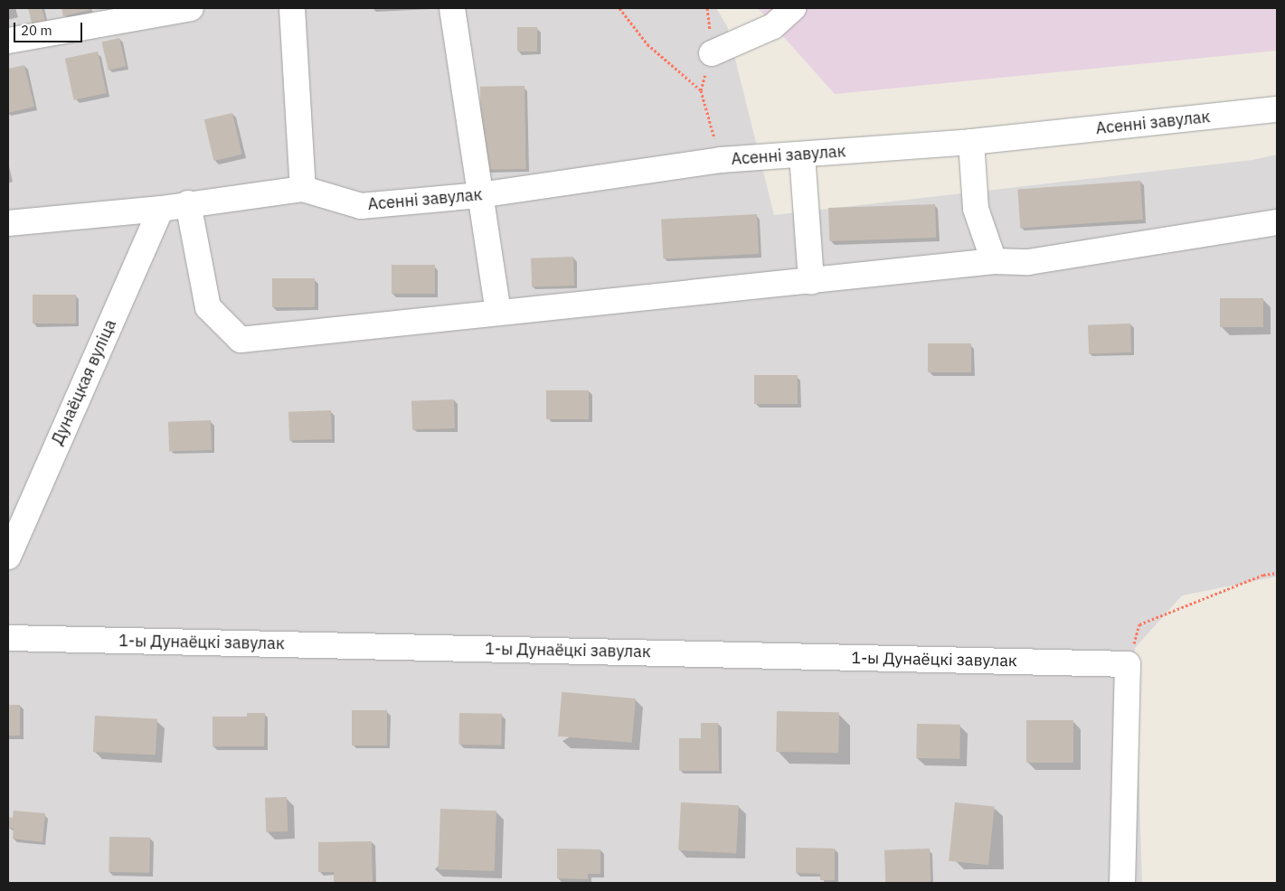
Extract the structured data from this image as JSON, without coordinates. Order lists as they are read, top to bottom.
{
  "streets": {
    "street": ["Асенні завулак", "Дунаёцкая вуліца", "1-ы Дунаёцкі завулак"]
  },
  "crossings": [
    ["Асенні завулак", "Дунаёцкая вуліца"]
  ],
  "scale_bar": "20 m"
}
